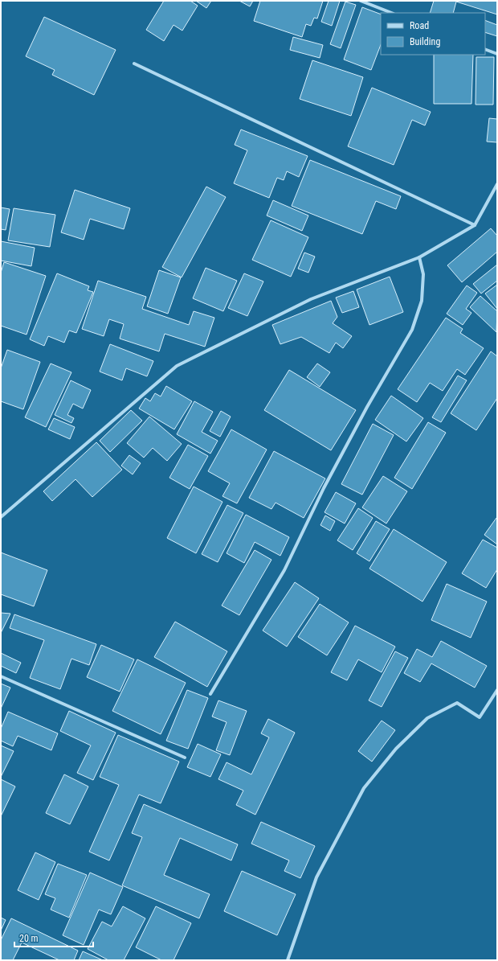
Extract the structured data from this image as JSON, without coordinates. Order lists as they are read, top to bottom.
{
  "legend": ["Road", "Building"],
  "scale_bar": "20 m"
}
